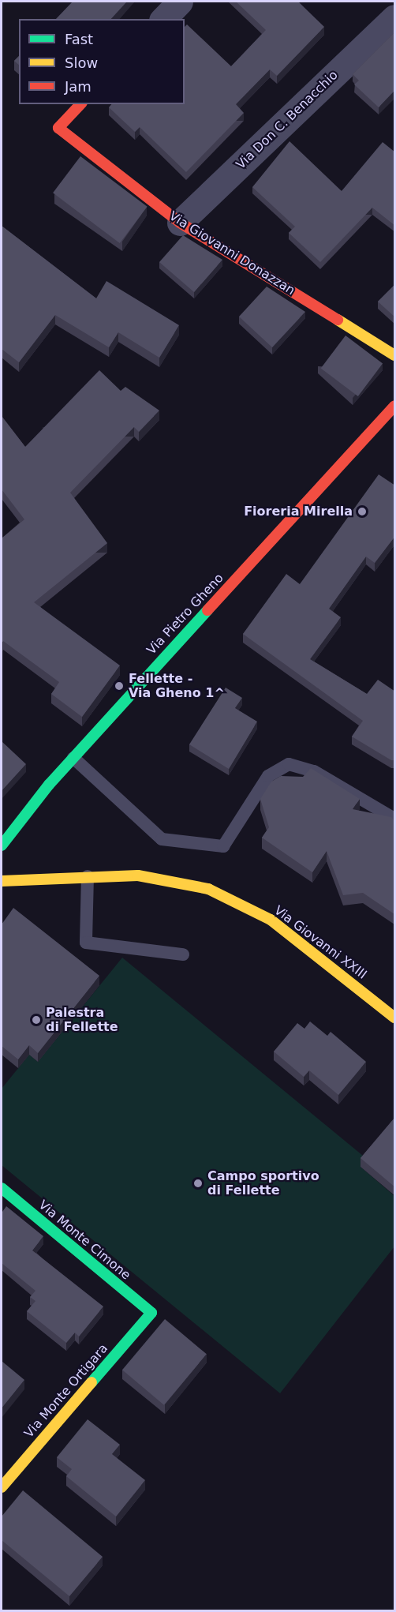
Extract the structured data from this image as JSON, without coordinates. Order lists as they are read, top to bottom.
{
  "streets": {
    "street": [
      "Via Don C. Benacchio",
      "Via Giovanni Donazzan",
      "Via Pietro Gheno",
      "Via Giovanni XXIII",
      "Via Monte Cimone",
      "Via Monte Ortigara"
    ]
  },
  "crossings": [
    ["Via Don C. Benacchio", "Via Giovanni Donazzan"],
    ["Via Monte Cimone", "Via Monte Ortigara"]
  ],
  "places": [
    "Fioreria Mirella",
    "Fellette - Via Gheno 1^",
    "Palestra di Fellette",
    "Campo sportivo di Fellette"
  ],
  "legend": ["Fast", "Slow", "Jam"]
}
